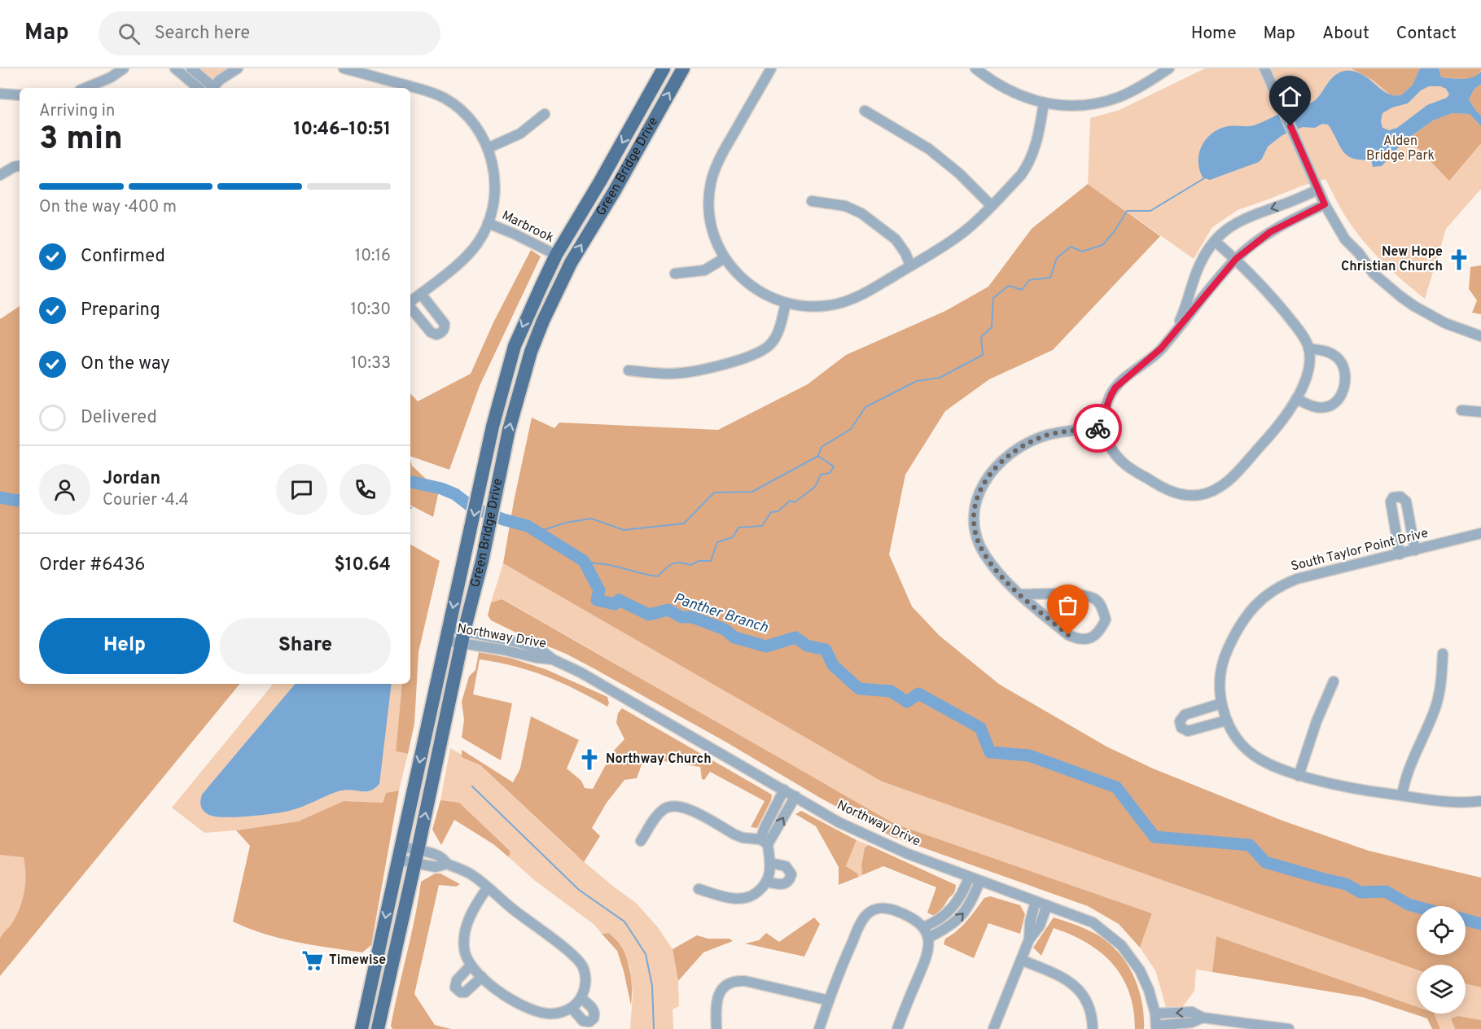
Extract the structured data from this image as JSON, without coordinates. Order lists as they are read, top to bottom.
{
  "streets": {
    "main road": ["Green Bridge Drive"],
    "street": ["Marbrook", "South Taylor Point Drive", "Northway Drive"]
  },
  "crossings": [
    ["Green Bridge Drive", "Marbrook"],
    ["Green Bridge Drive", "Northway Drive"]
  ],
  "water": ["Panther Branch"],
  "parks": ["Alden Bridge Park"],
  "places": {
    "church": ["New Hope Christian Church", "Northway Church"],
    "supermarket": ["Timewise"]
  },
  "page": {
    "header": "Map",
    "search": "Search here",
    "nav": [
      "Home",
      "Map",
      "About",
      "Contact"
    ],
    "heading": ["3 min", "Arriving in", "10:46–10:51"],
    "panel": [
      "Jordan",
      "Courier · 4.4",
      "Order #6436",
      "$10.64"
    ],
    "bar": "On the way · 400 m",
    "list": [
      ["Confirmed", "10:16"],
      ["Preparing", "10:30"],
      ["On the way", "10:33"],
      "Delivered"
    ],
    "buttons": ["Help", "Share"]
  }
}
